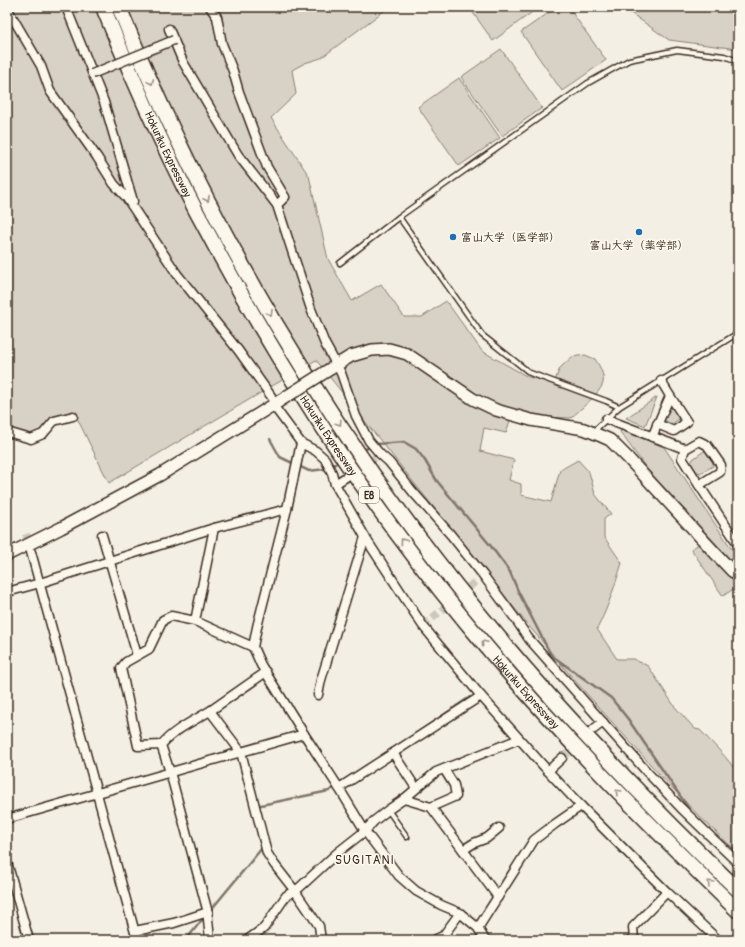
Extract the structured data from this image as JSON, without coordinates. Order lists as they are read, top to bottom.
{
  "streets": {
    "highway": ["Hokuriku Expressway", "E8"]
  },
  "districts": ["SUGITANI"],
  "places": ["富山大学（薬学部）", "富山大学（医学部）"]
}
